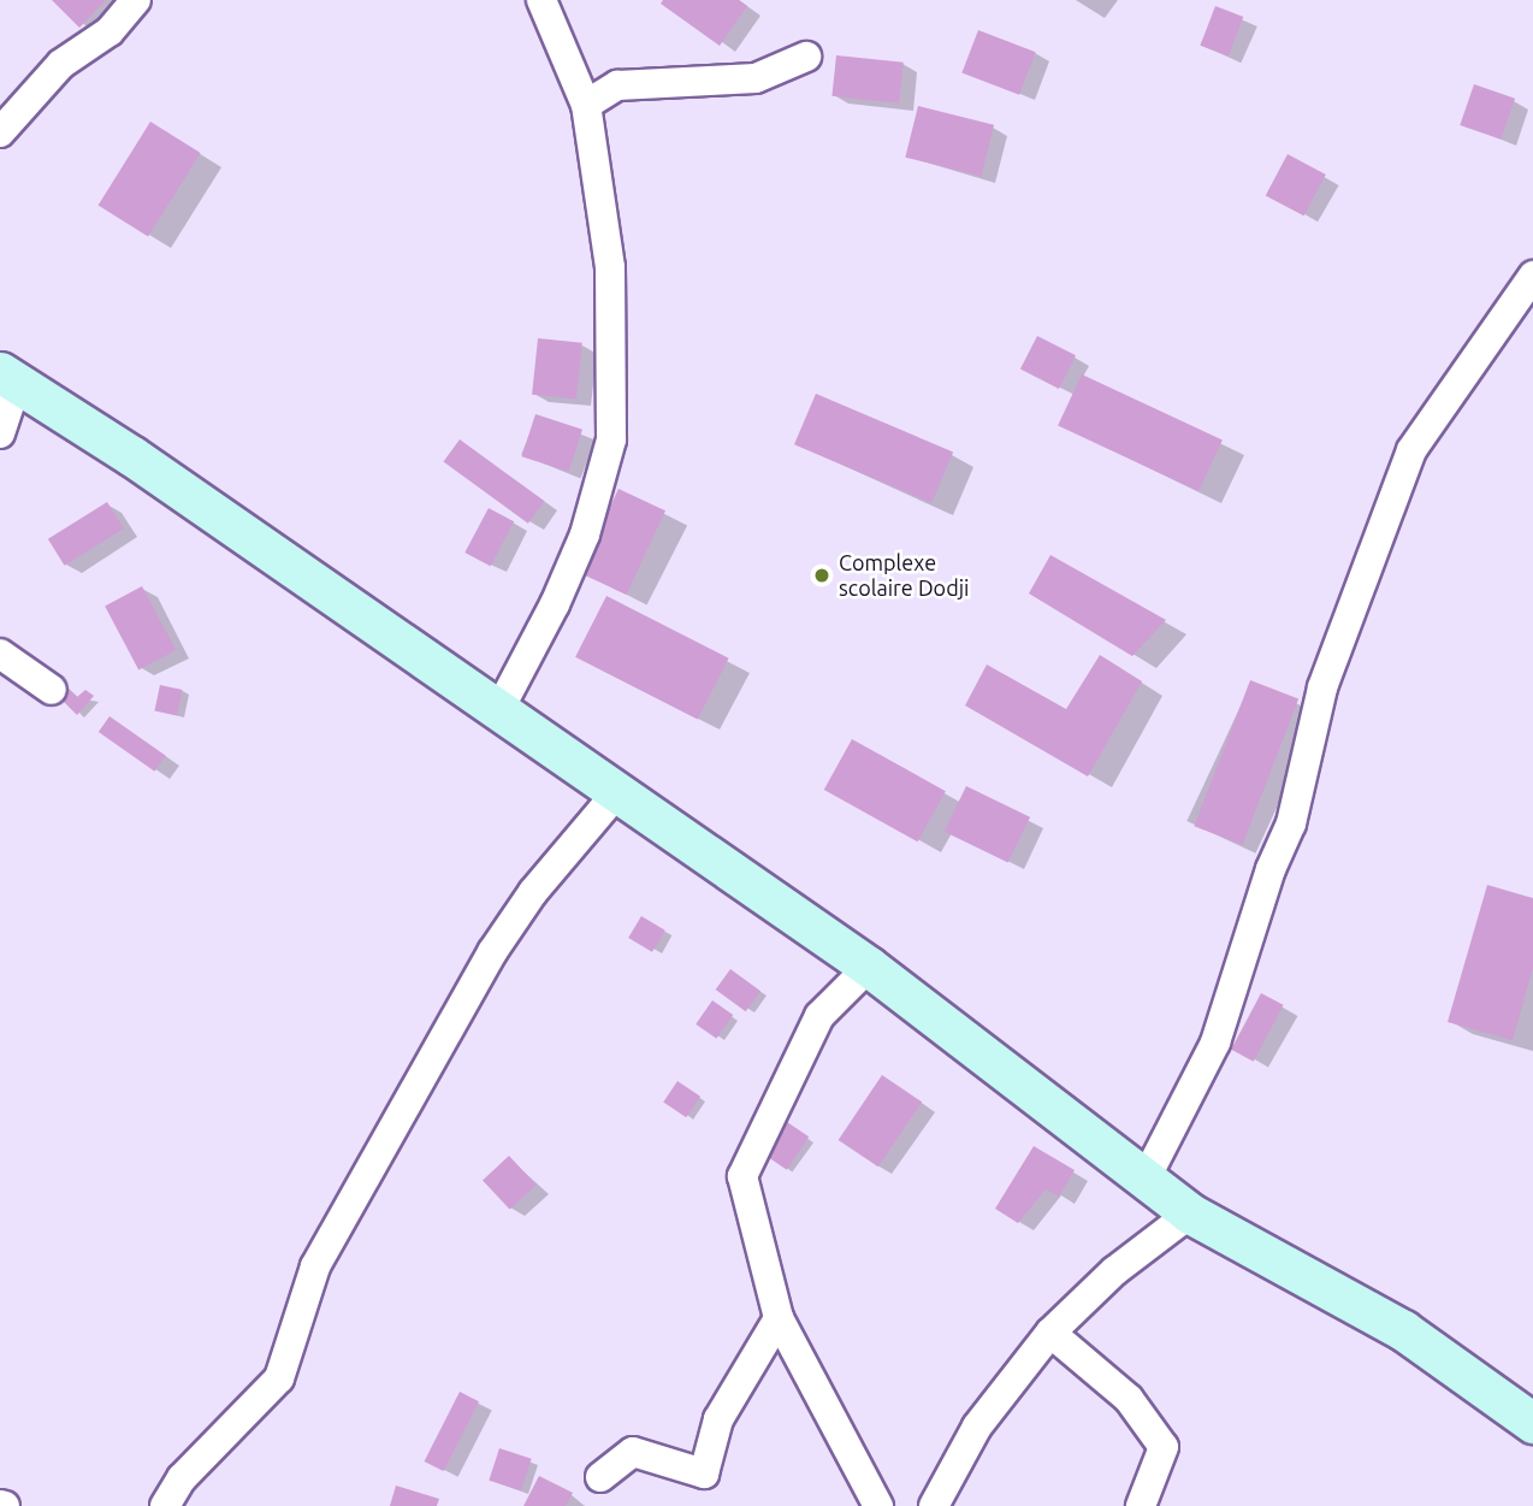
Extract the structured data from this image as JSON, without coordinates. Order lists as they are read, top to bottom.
{
  "places": ["Complexe scolaire Dodji"]
}
